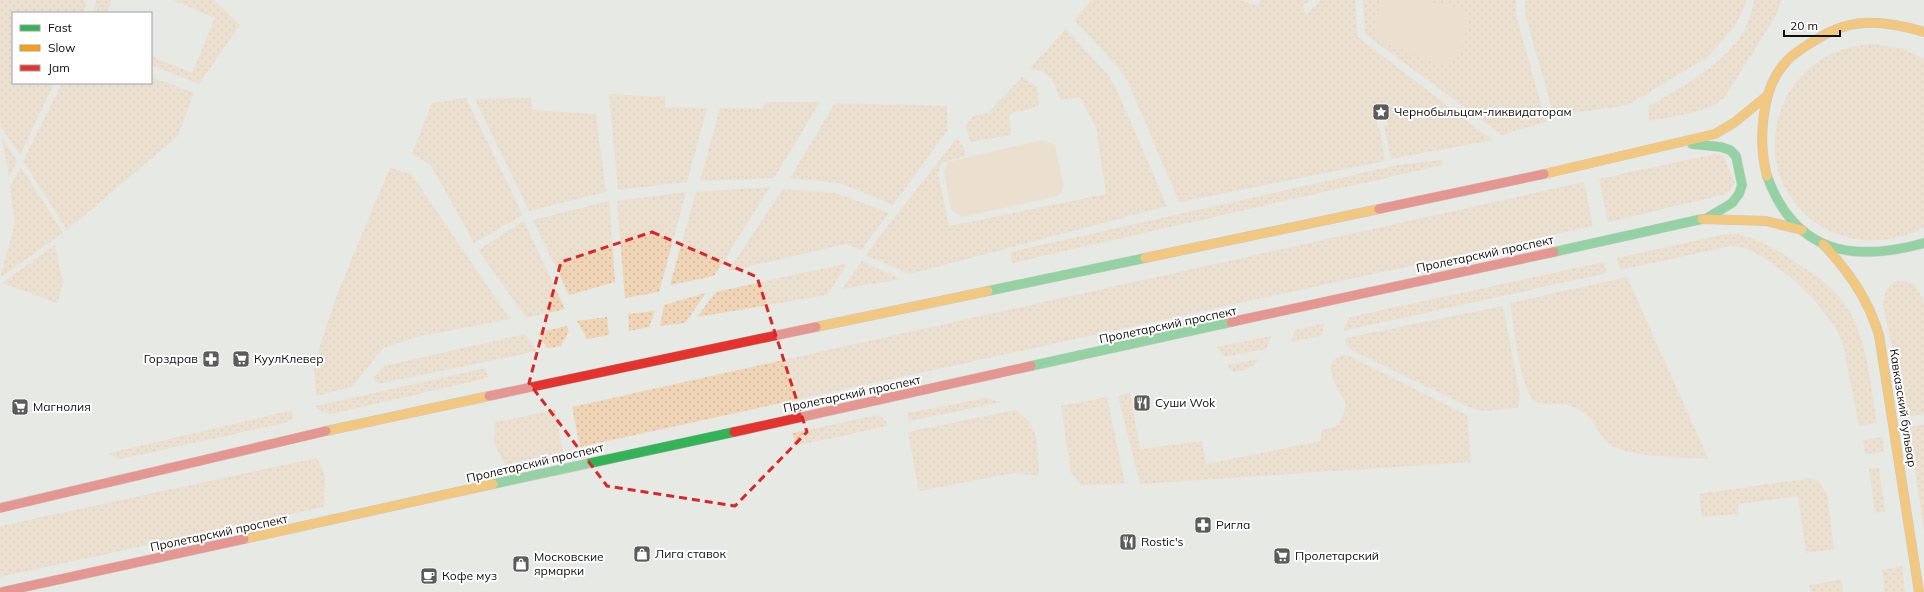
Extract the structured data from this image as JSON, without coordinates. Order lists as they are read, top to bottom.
{
  "streets": {
    "main road": ["Пролетарский проспект", "Кавказский бульвар"]
  },
  "places": {
    "place": ["Чернобыльцам-ликвидаторам"],
    "pharmacy": ["Горздрав", "Ригла"],
    "supermarket": ["КуулКлевер", "Магнолия", "Пролетарский"],
    "restaurant": ["Суши Wok", "Rostic's"],
    "shop": ["Лига ставок", "Московские ярмарки"],
    "cafe": ["Кофе муз"]
  },
  "legend": ["Fast", "Slow", "Jam"],
  "scale_bar": "20 m"
}
